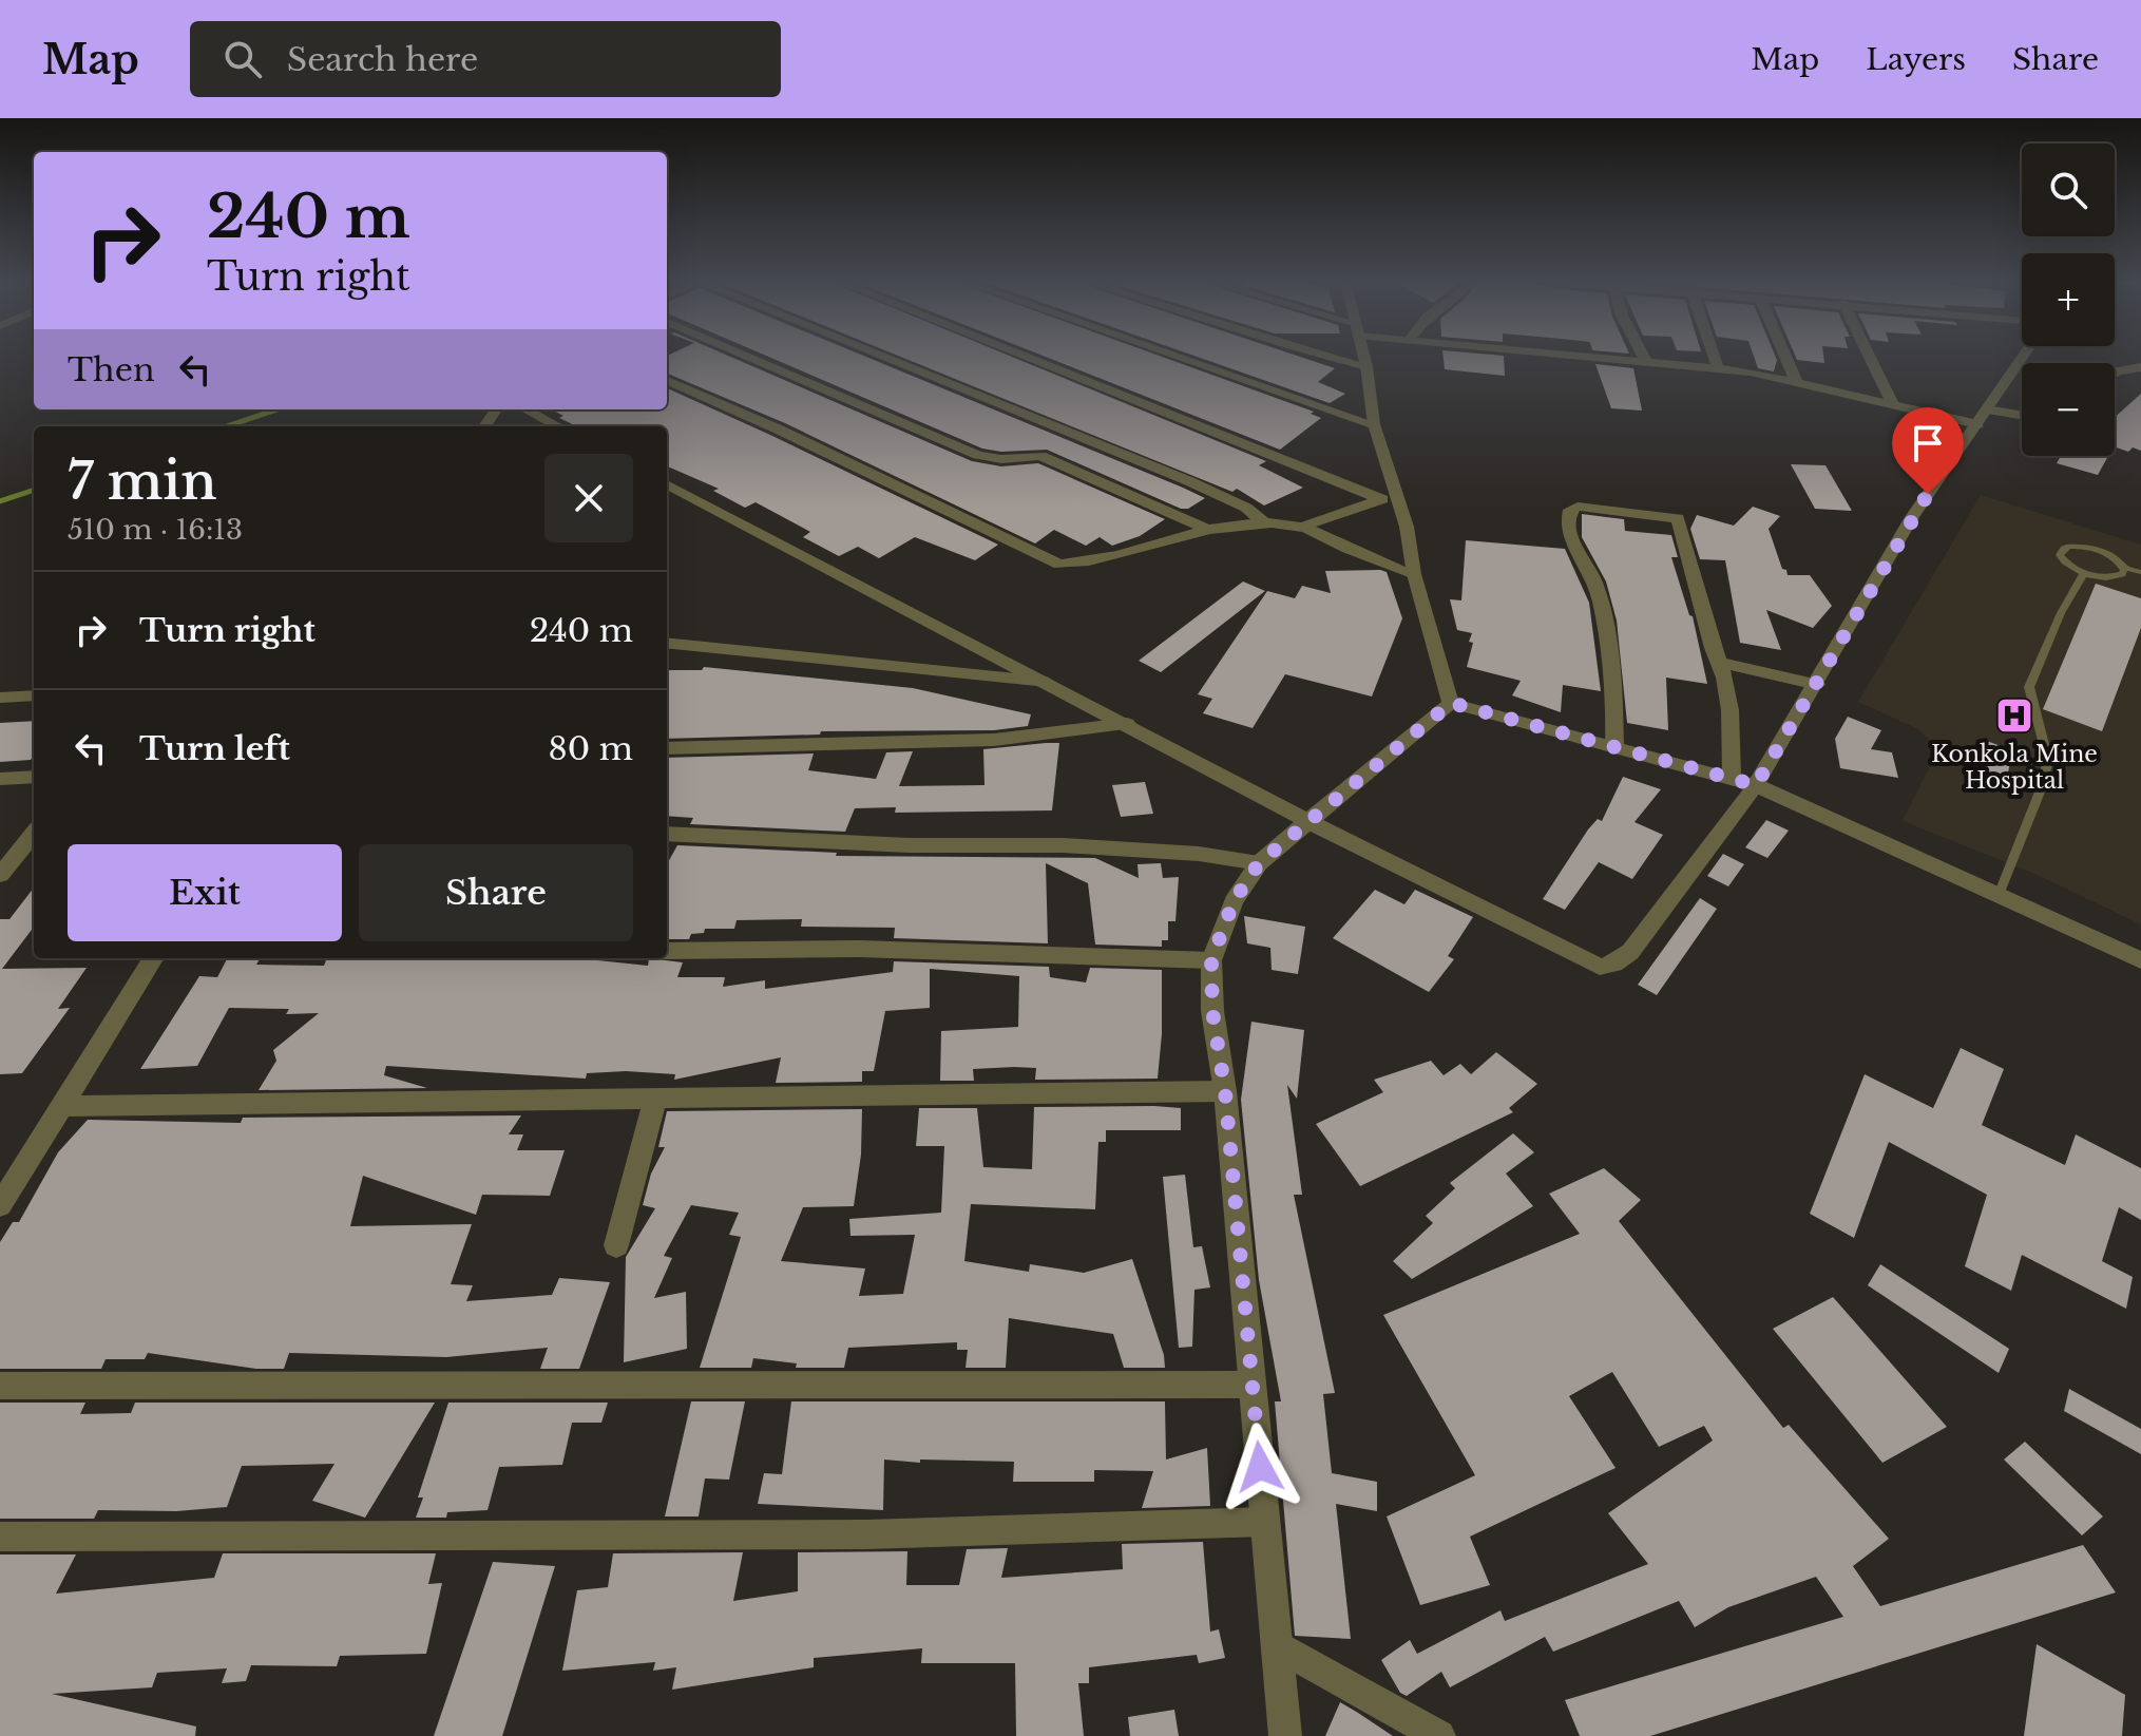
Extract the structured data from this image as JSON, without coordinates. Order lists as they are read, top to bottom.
{
  "places": {
    "hospital": ["Konkola Mine Hospital"]
  },
  "page": {
    "header": "Map",
    "search": "Search here",
    "nav": ["Map", "Layers", "Share"],
    "map_buttons": ["+", "−"],
    "turn": ["240 m", "Turn right"],
    "then": "Then",
    "heading": ["7 min", "510 m · 16:13"],
    "list": [
      {
        "name": "Turn right",
        "value": "240 m"
      },
      {
        "name": "Turn left",
        "value": "80 m"
      }
    ],
    "buttons": ["Exit", "Share"]
  }
}
